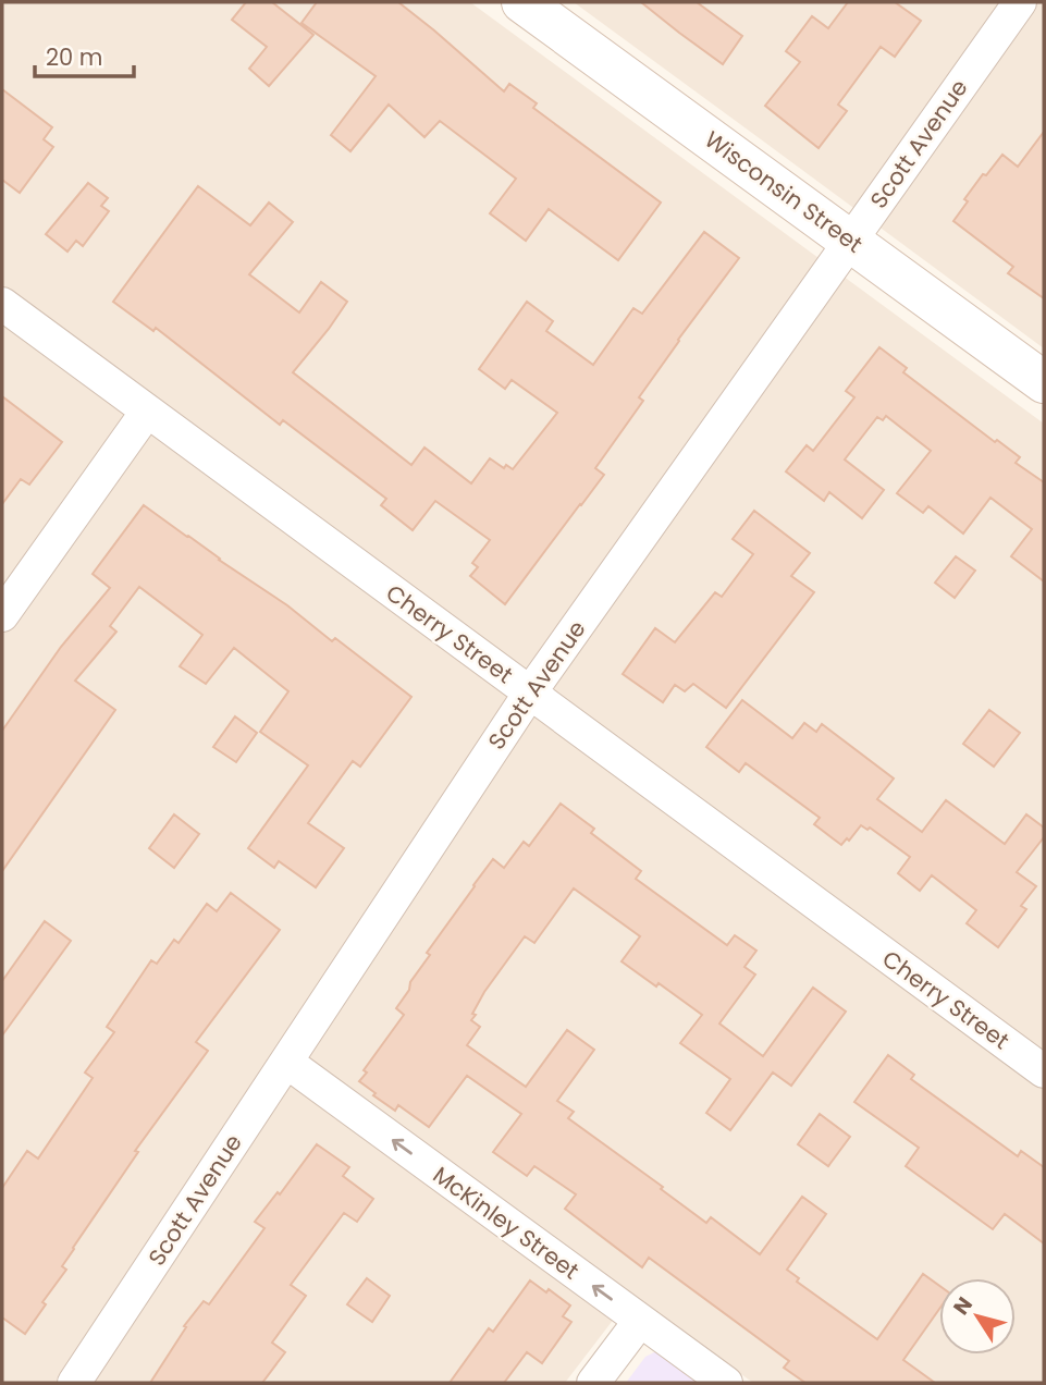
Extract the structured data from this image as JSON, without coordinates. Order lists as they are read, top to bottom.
{
  "streets": {
    "street": [
      "Scott Avenue",
      "Wisconsin Street",
      "Cherry Street",
      "McKinley Street"
    ]
  },
  "crossings": [
    ["Scott Avenue", "Wisconsin Street"],
    ["Scott Avenue", "Cherry Street"],
    ["Scott Avenue", "McKinley Street"]
  ],
  "one_way": ["McKinley Street"],
  "scale_bar": "20 m",
  "north": "top left"
}
